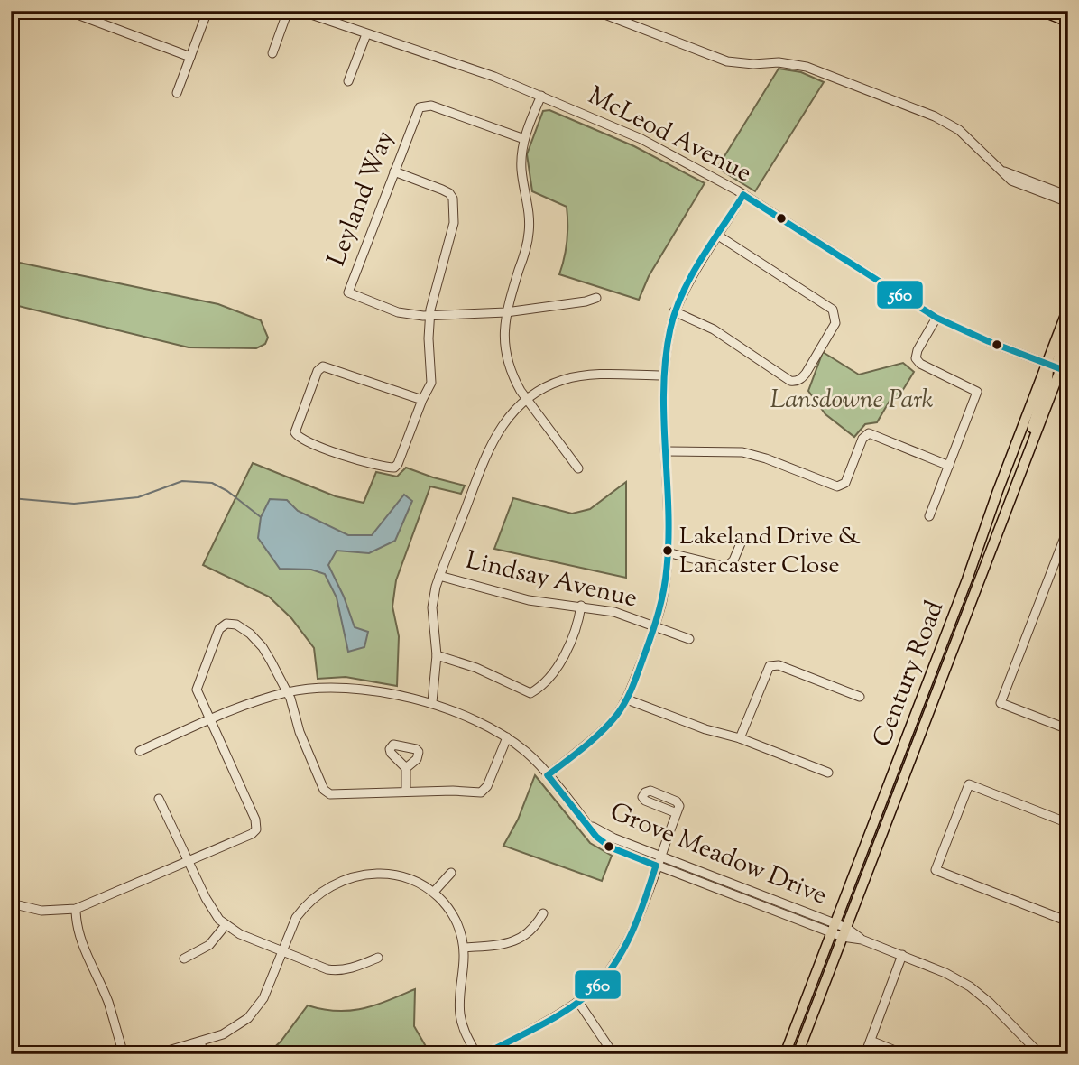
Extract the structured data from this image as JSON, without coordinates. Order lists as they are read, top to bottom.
{
  "streets": {
    "main road": ["Century Road"],
    "street": [
      "McLeod Avenue",
      "Leyland Way",
      "Lindsay Avenue",
      "Grove Meadow Drive"
    ]
  },
  "crossings": [
    ["McLeod Avenue", "Century Road"],
    ["Century Road", "Grove Meadow Drive"]
  ],
  "parks": ["Lansdowne Park"],
  "places": ["Lakeland Drive & Lancaster Close"],
  "lines": ["transit line 560"]
}
